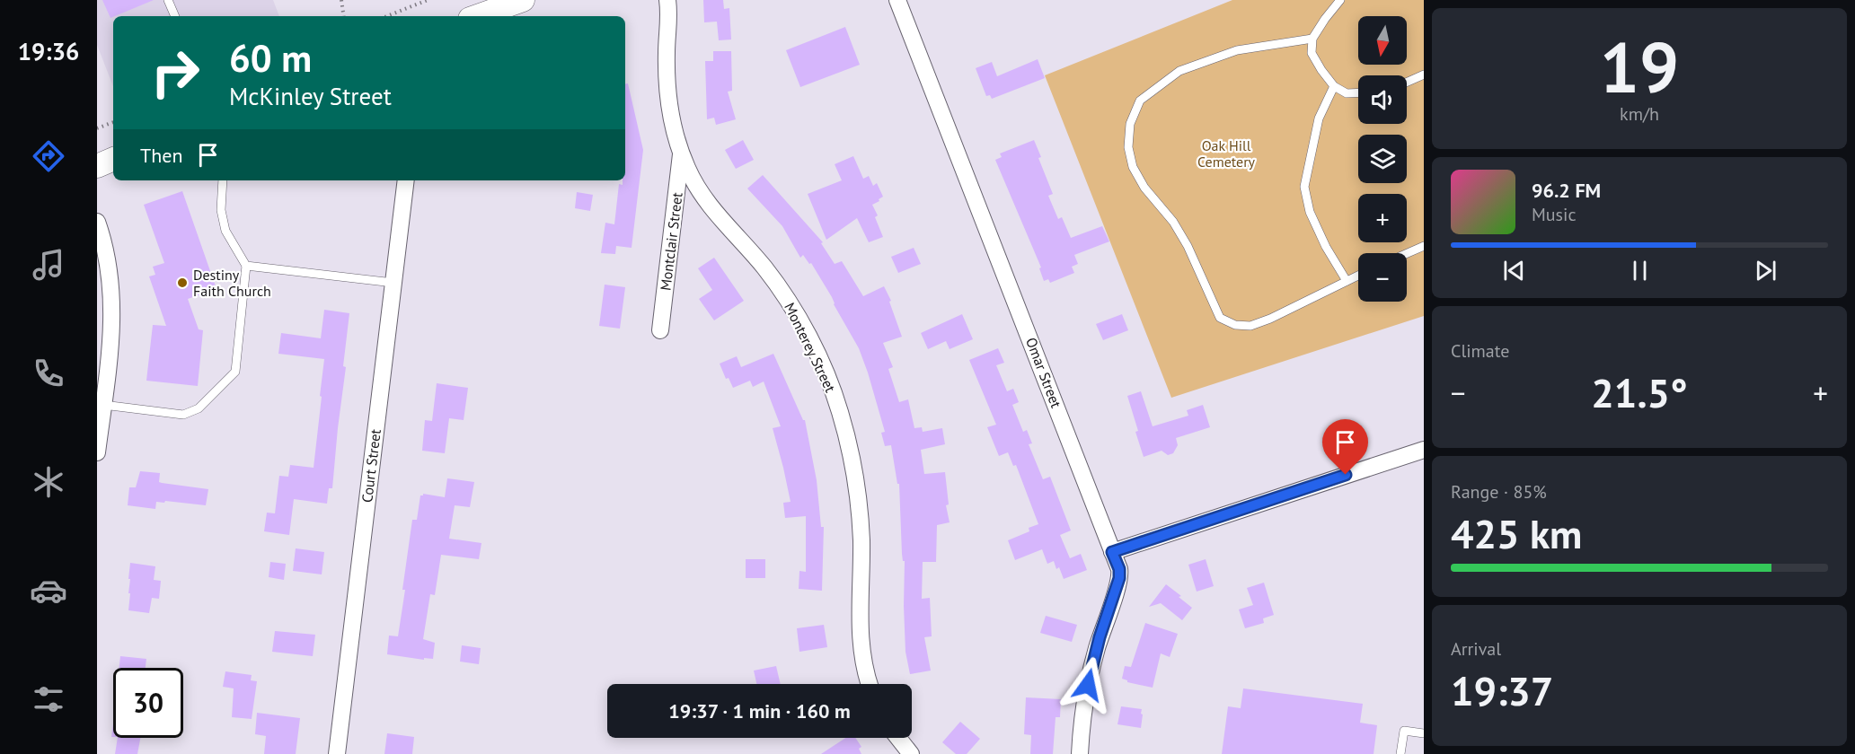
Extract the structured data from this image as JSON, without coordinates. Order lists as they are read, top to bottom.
{
  "streets": {
    "street": [
      "Montclair Street",
      "Monterey Street",
      "Omar Street",
      "Court Street"
    ]
  },
  "crossings": [
    ["Montclair Street", "Monterey Street"]
  ],
  "parks": ["Oak Hill Cemetery"],
  "places": ["Destiny Faith Church"],
  "north": "bottom",
  "page": {
    "tabs": "19:36",
    "tile": [
      ["19", "km/h"],
      "Climate",
      ["Range · 85%", "425 km"],
      ["Arrival", "19:37"]
    ],
    "map_buttons": ["+", "−"],
    "turn": ["60 m", "McKinley Street"],
    "then": "Then",
    "song": ["96.2 FM", "Music"],
    "heat": ["−", "21.5°", "+"],
    "limit": "30",
    "trip": "19:37 · 1 min · 160 m"
  }
}
